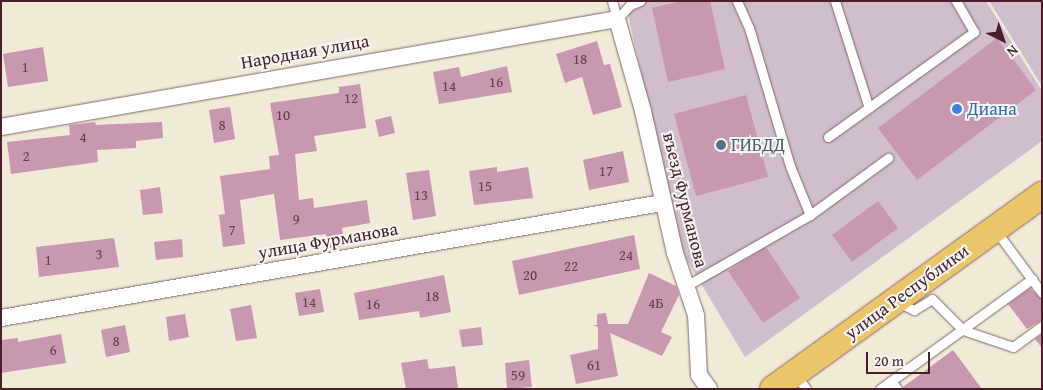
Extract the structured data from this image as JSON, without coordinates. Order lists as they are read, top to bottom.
{
  "streets": {
    "main road": ["улица Республики"],
    "street": ["Народная улица", "въезд Фурманова", "улица Фурманова"]
  },
  "crossings": [
    ["Народная улица", "въезд Фурманова"],
    ["въезд Фурманова", "улица Фурманова"]
  ],
  "places": ["Диана", "ГИБДД"],
  "house_numbers": [
    "18",
    "1",
    "16",
    "14",
    "12",
    "10",
    "8",
    "4",
    "2",
    "17",
    "15",
    "13",
    "9",
    "7",
    "3",
    "24",
    "1",
    "22",
    "20",
    "18",
    "14",
    "4Б",
    "16",
    "8",
    "6",
    "61",
    "59"
  ],
  "scale_bar": "20 m",
  "north": "bottom right"
}
